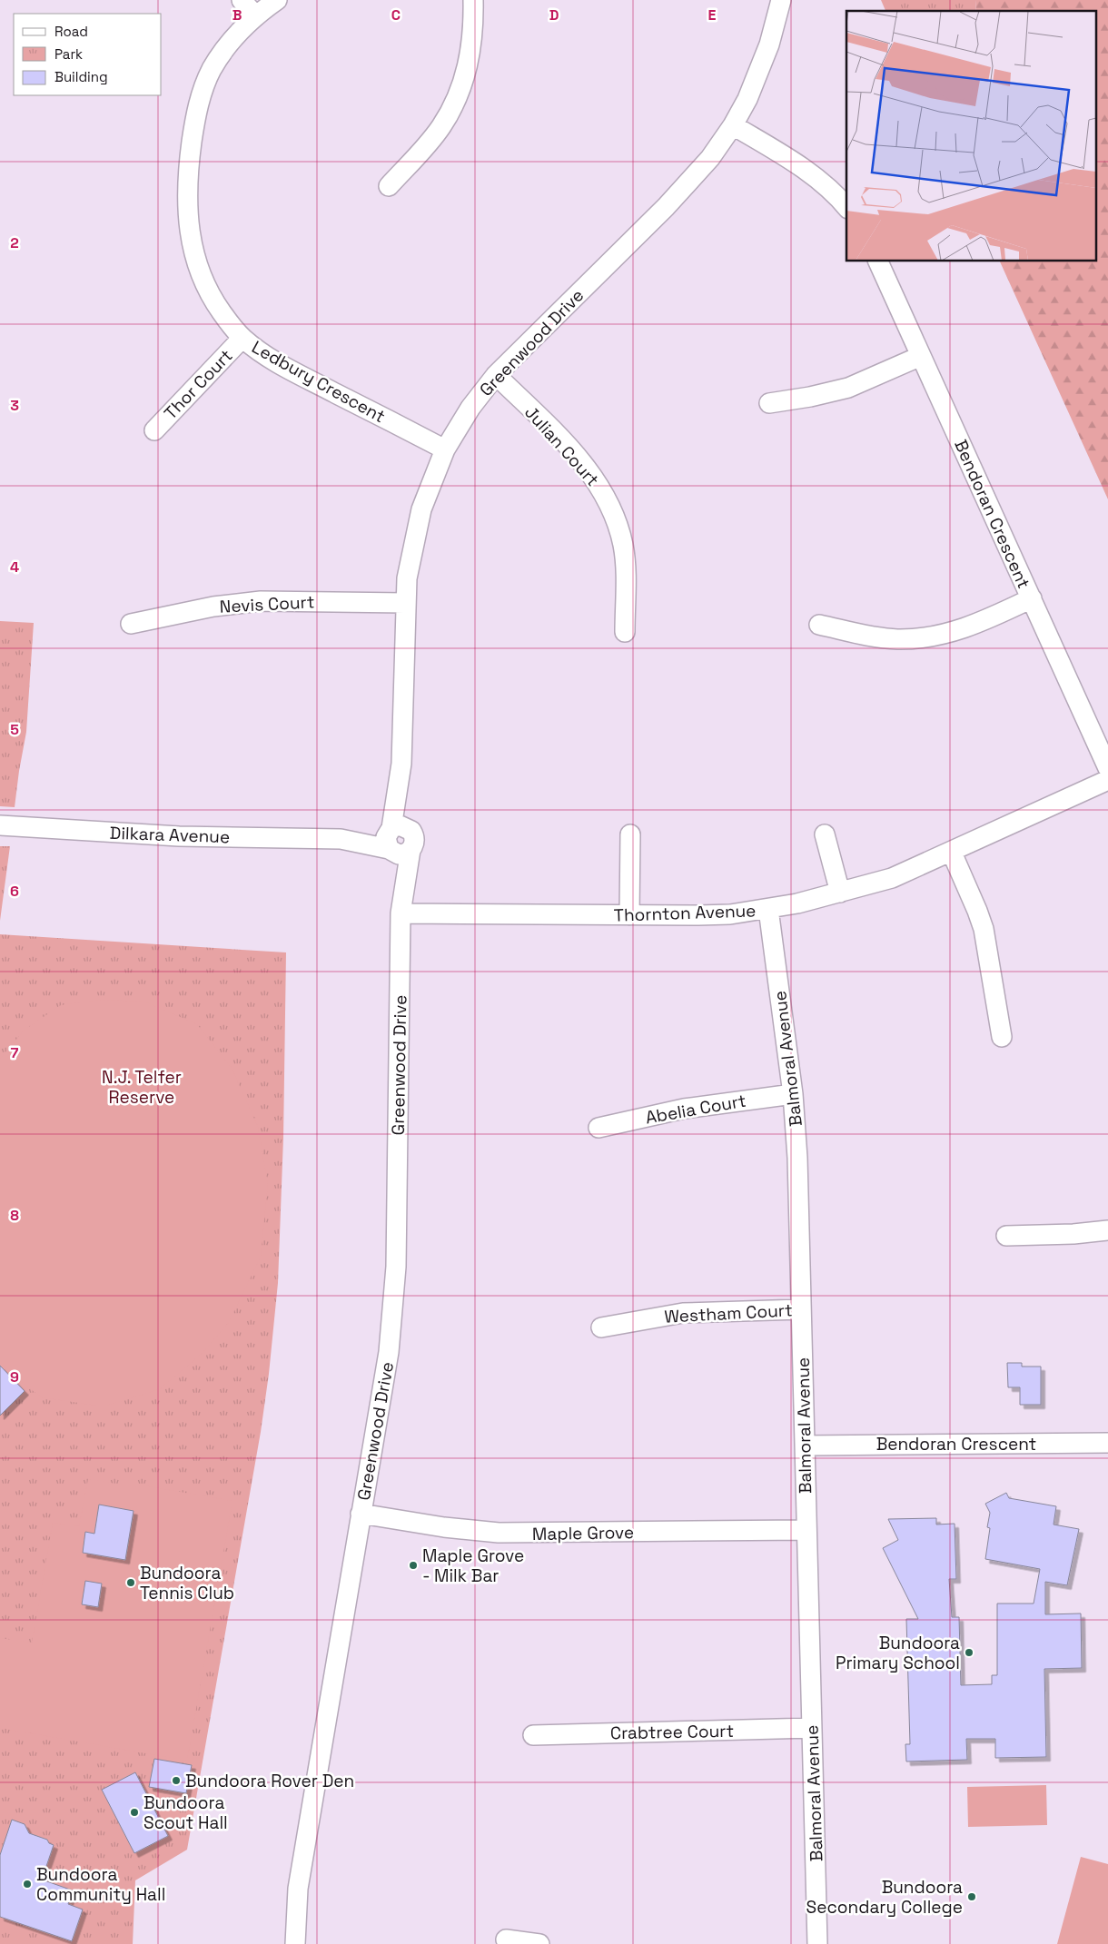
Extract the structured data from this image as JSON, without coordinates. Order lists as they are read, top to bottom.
{
  "streets": {
    "street": [
      "Greenwood Drive",
      "Ledbury Crescent",
      "Thor Court",
      "Julian Court",
      "Bendoran Crescent",
      "Nevis Court",
      "Dilkara Avenue",
      "Thornton Avenue",
      "Balmoral Avenue",
      "Abelia Court",
      "Westham Court",
      "Maple Grove",
      "Crabtree Court"
    ]
  },
  "crossings": [
    ["Greenwood Drive", "Ledbury Crescent"],
    ["Greenwood Drive", "Julian Court"],
    ["Greenwood Drive", "Nevis Court"],
    ["Greenwood Drive", "Dilkara Avenue"],
    ["Greenwood Drive", "Thornton Avenue"],
    ["Greenwood Drive", "Maple Grove"],
    ["Ledbury Crescent", "Thor Court"],
    ["Bendoran Crescent", "Balmoral Avenue"],
    ["Thornton Avenue", "Balmoral Avenue"],
    ["Balmoral Avenue", "Abelia Court"],
    ["Balmoral Avenue", "Westham Court"],
    ["Balmoral Avenue", "Maple Grove"],
    ["Balmoral Avenue", "Crabtree Court"]
  ],
  "parks": ["N.J. Telfer Reserve"],
  "places": [
    "Maple Grove - Milk Bar",
    "Bundoora Tennis Club",
    "Bundoora Primary School",
    "Bundoora Rover Den",
    "Bundoora Scout Hall",
    "Bundoora Community Hall",
    "Bundoora Secondary College"
  ],
  "legend": ["Road", "Park", "Building"],
  "grid": {
    "columns": [
      "B",
      "C",
      "D",
      "E"
    ],
    "rows": [
      "2",
      "3",
      "4",
      "5",
      "6",
      "7",
      "8",
      "9"
    ]
  }
}
